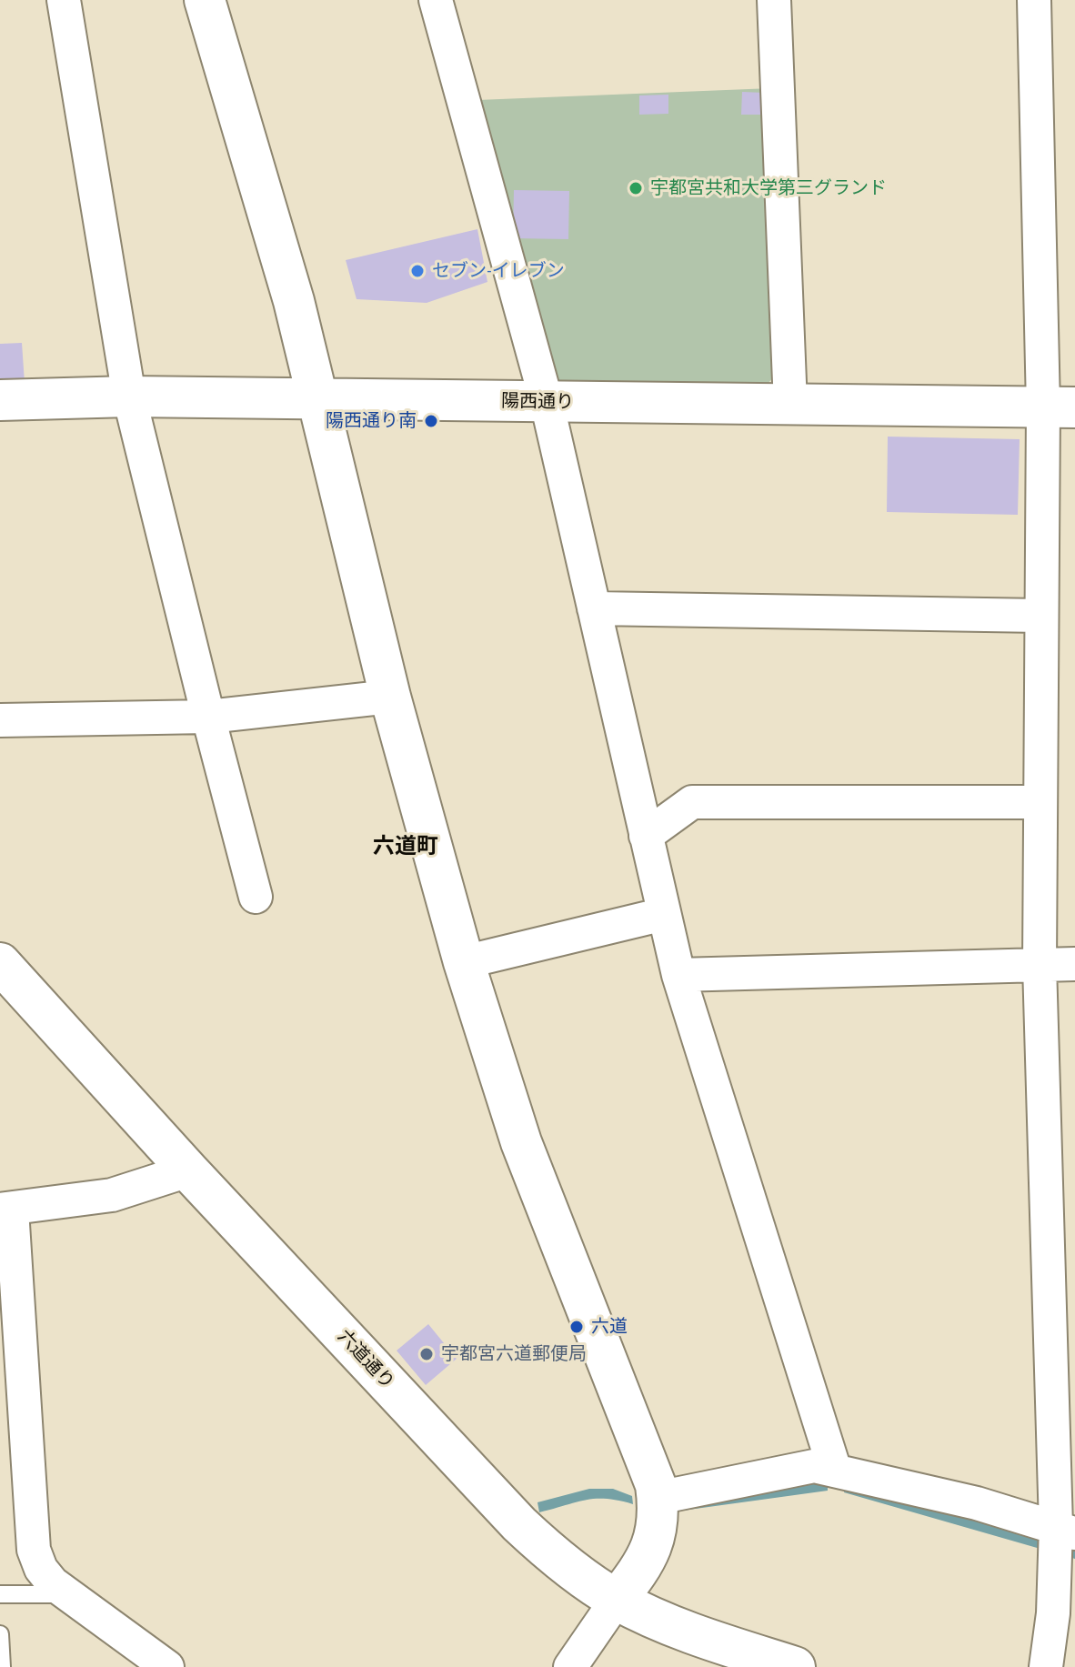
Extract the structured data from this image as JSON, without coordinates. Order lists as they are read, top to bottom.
{
  "streets": {
    "street": ["陽西通り", "六道通り"]
  },
  "districts": ["六道町"],
  "places": [
    "宇都宮共和大学第三グランド",
    "セブン-イレブン",
    "陽西通り南",
    "六道",
    "宇都宮六道郵便局"
  ]
}
